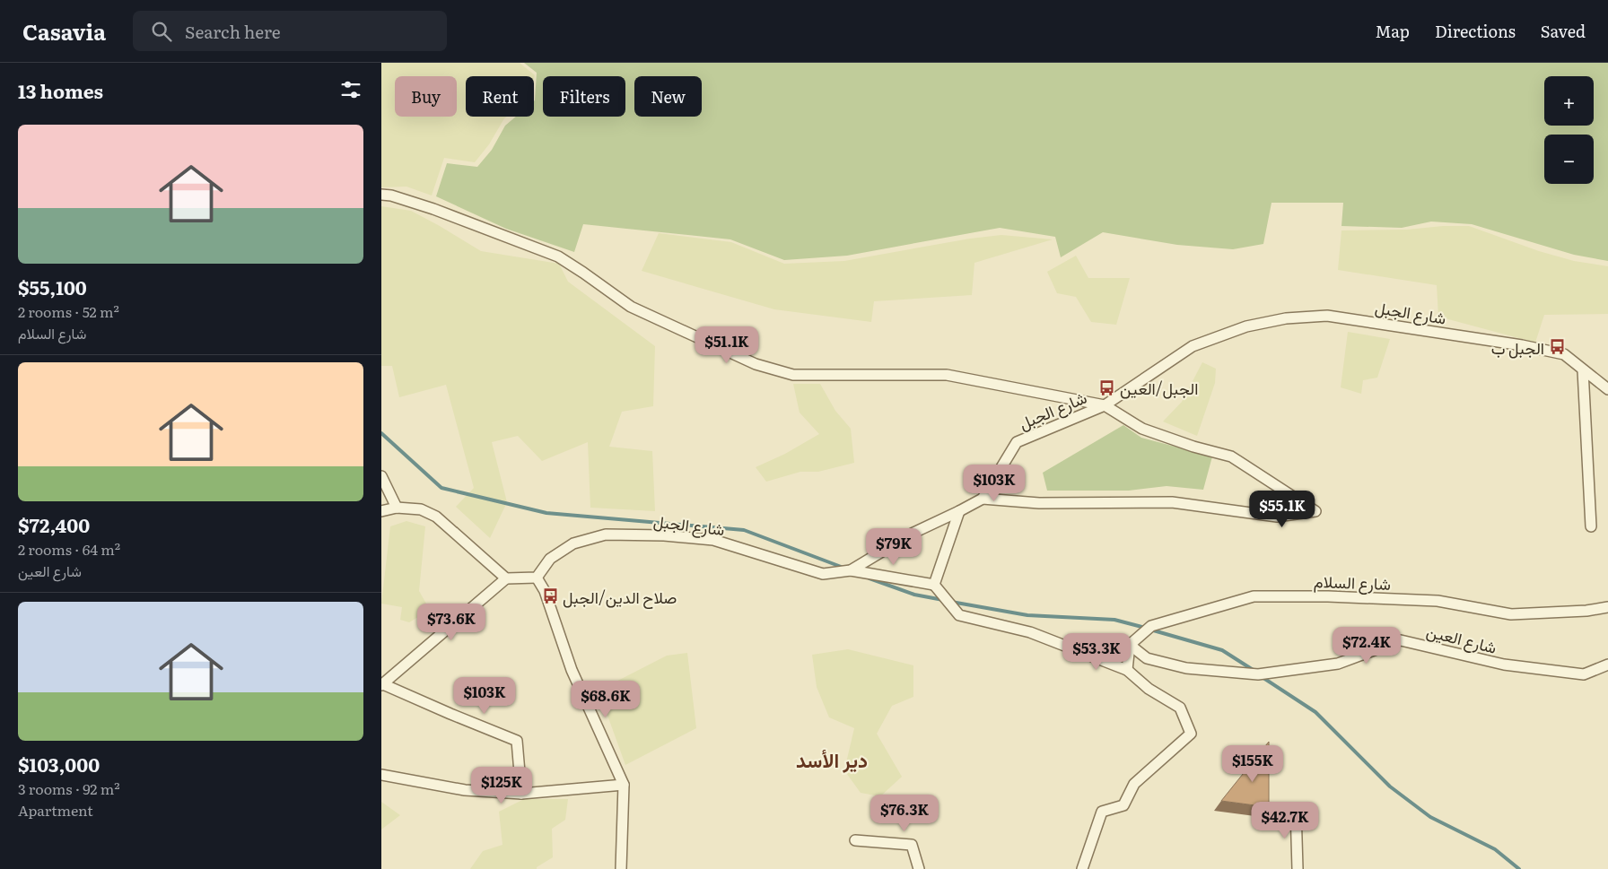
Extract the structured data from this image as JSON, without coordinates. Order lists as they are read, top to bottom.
{
  "streets": {
    "street": ["شارع الجبل", "شارع السلام", "شارع العين"]
  },
  "crossings": [
    ["شارع السلام", "شارع العين"]
  ],
  "districts": ["دير الأسد"],
  "places": {
    "bus stop": ["الجبل ب", "الجبل/العين", "صلاح الدين/الجبل"]
  },
  "page": {
    "header": "Casavia",
    "search": "Search here",
    "nav": ["Map", "Directions", "Saved"],
    "heading": "13 homes",
    "map_buttons": ["+", "−"],
    "chip": [
      "Buy",
      "Rent",
      "Filters",
      "New"
    ],
    "list": [
      {
        "name": "$55,100",
        "note": "2 rooms · 52 m² · شارع السلام"
      },
      {
        "name": "$72,400",
        "note": "2 rooms · 64 m² · شارع العين"
      },
      {
        "name": "$103,000",
        "note": "3 rooms · 92 m² · Apartment"
      }
    ],
    "price": [
      "$51.1K",
      "$103K",
      "$55.1K",
      "$79K",
      "$73.6K",
      "$72.4K",
      "$53.3K",
      "$103K",
      "$68.6K",
      "$155K",
      "$125K",
      "$76.3K",
      "$42.7K"
    ]
  }
}
